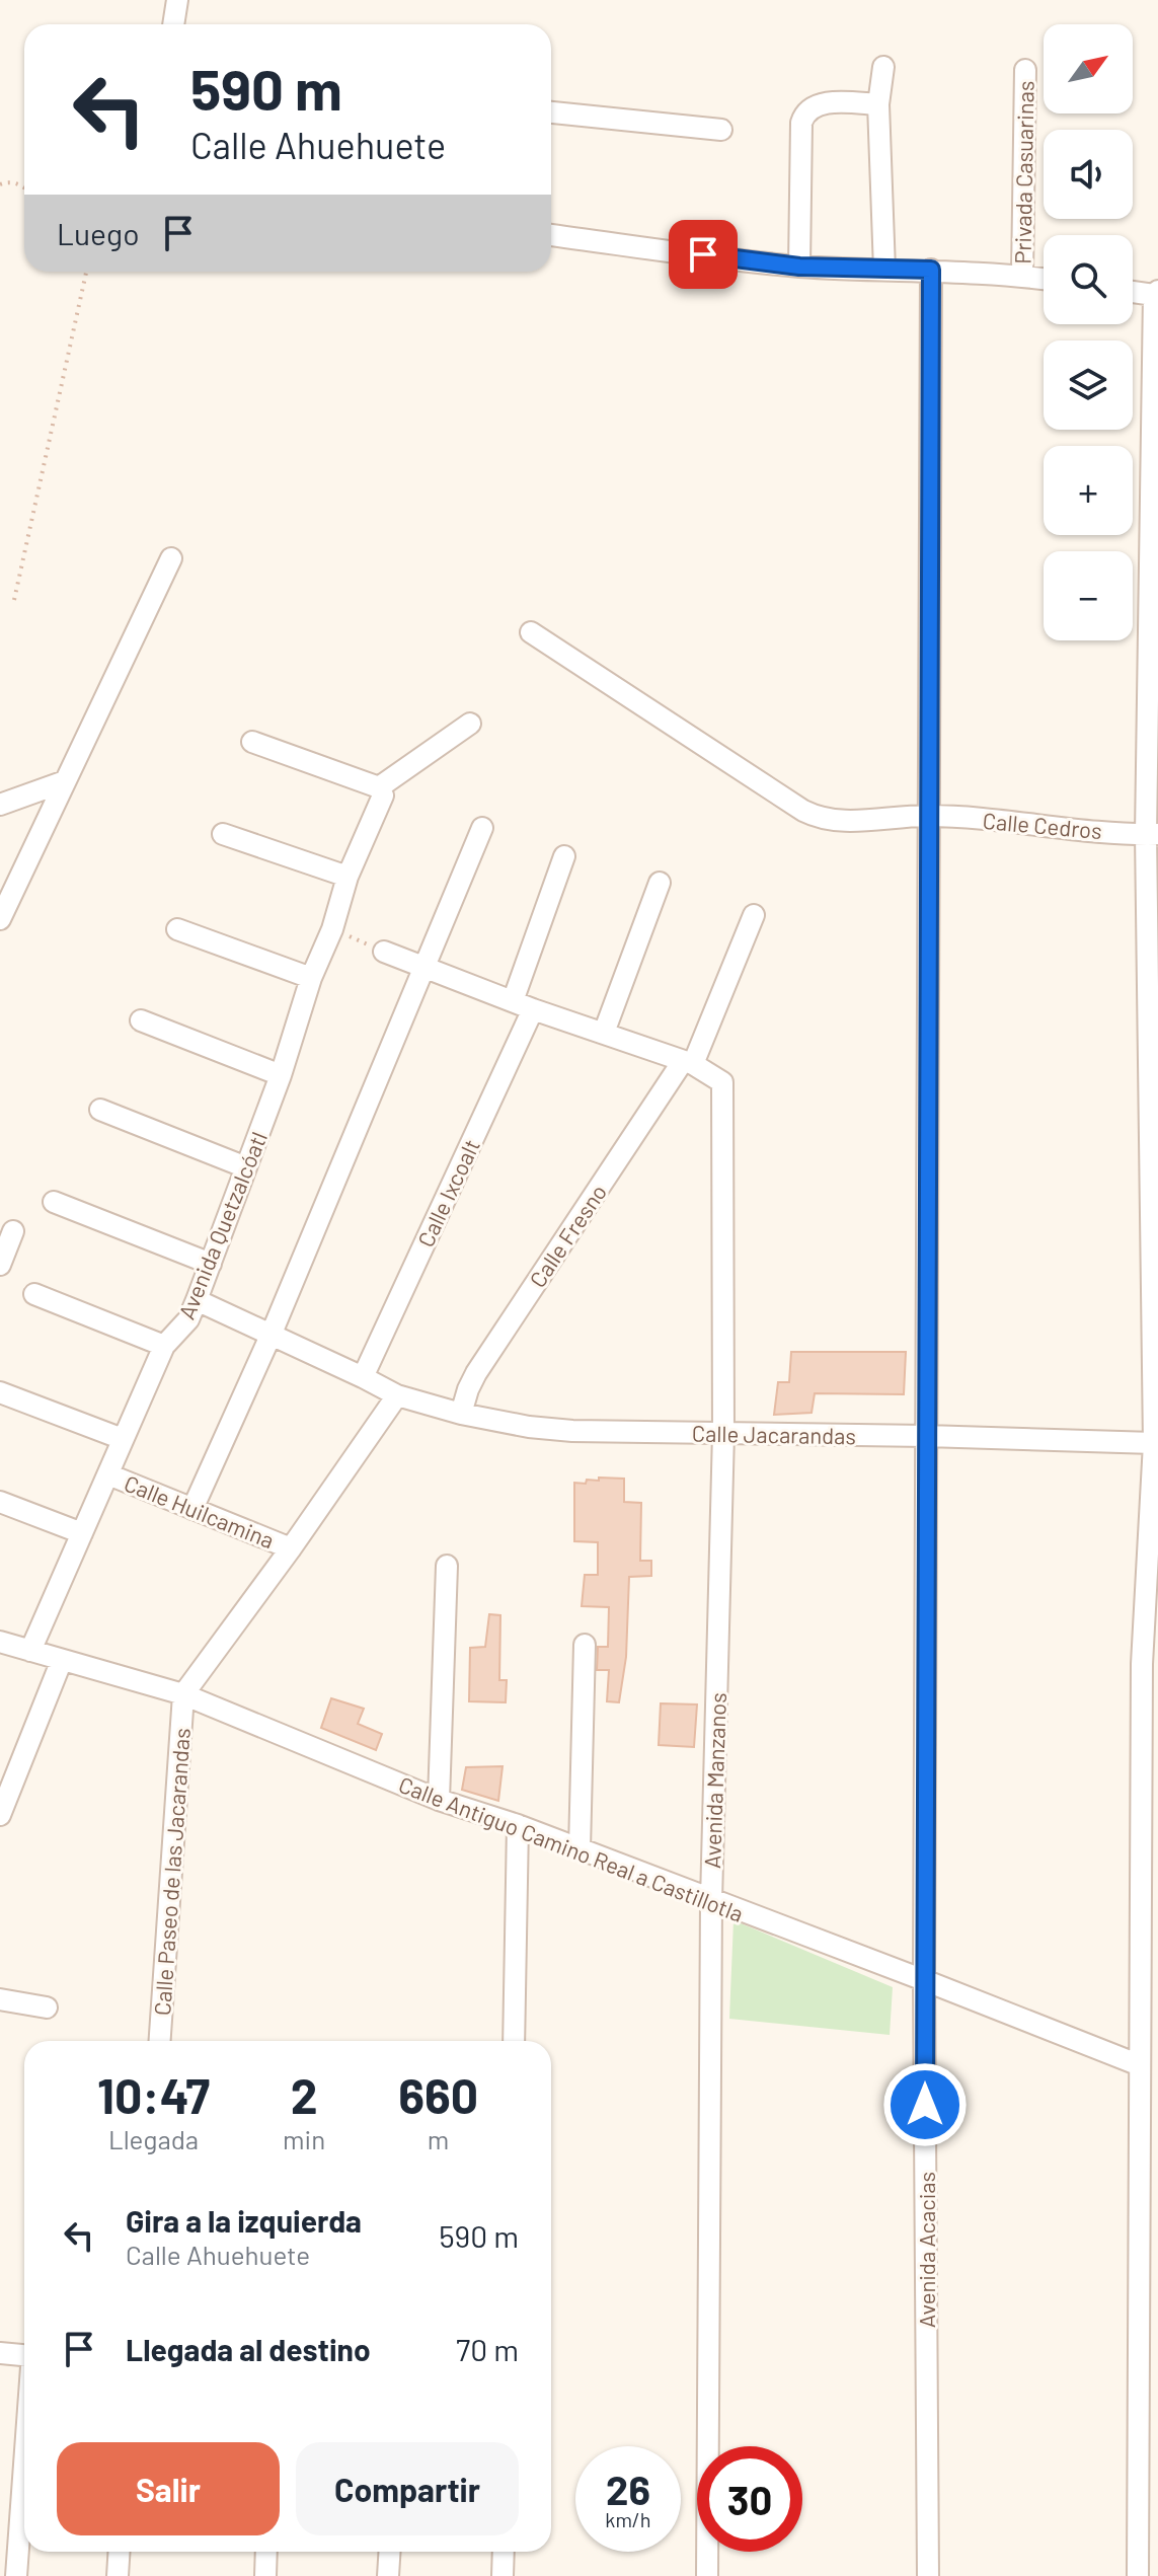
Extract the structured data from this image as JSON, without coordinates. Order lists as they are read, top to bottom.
{
  "streets": {
    "street": [
      "Privada Casuarinas",
      "Calle Cedros",
      "Calle Ixcoalt",
      "Avenida Quetzalcóatl",
      "Calle Fresno",
      "Calle Jacarandas",
      "Calle Huilcamina",
      "Avenida Manzanos",
      "Calle Antiguo Camino Real a Castillotla",
      "Calle Paseo de las Jacarandas",
      "Avenida Acacias"
    ]
  },
  "crossings": [
    ["Calle Cedros", "Avenida Acacias"],
    ["Calle Ixcoalt", "Calle Jacarandas"],
    ["Avenida Quetzalcóatl", "Calle Jacarandas"],
    ["Avenida Quetzalcóatl", "Calle Huilcamina"],
    ["Avenida Quetzalcóatl", "Calle Antiguo Camino Real a Castillotla"],
    ["Calle Fresno", "Calle Jacarandas"],
    ["Calle Fresno", "Avenida Manzanos"],
    ["Calle Jacarandas", "Avenida Manzanos"],
    ["Calle Jacarandas", "Avenida Acacias"],
    ["Avenida Manzanos", "Calle Antiguo Camino Real a Castillotla"],
    ["Calle Antiguo Camino Real a Castillotla", "Calle Paseo de las Jacarandas"],
    ["Calle Antiguo Camino Real a Castillotla", "Avenida Acacias"]
  ],
  "north": "top right",
  "page": {
    "map_buttons": ["+", "−"],
    "turn": ["590 m", "Calle Ahuehuete"],
    "then": "Luego",
    "eta": [
      "10:47",
      "Llegada",
      "2",
      "min",
      "660",
      "m"
    ],
    "list": [
      {
        "name": "Gira a la izquierda",
        "note": "Calle Ahuehuete",
        "value": "590 m"
      },
      {
        "name": "Llegada al destino",
        "value": "70 m"
      }
    ],
    "buttons": ["Salir", "Compartir"],
    "speed": "26 km/h",
    "limit": "30"
  }
}
